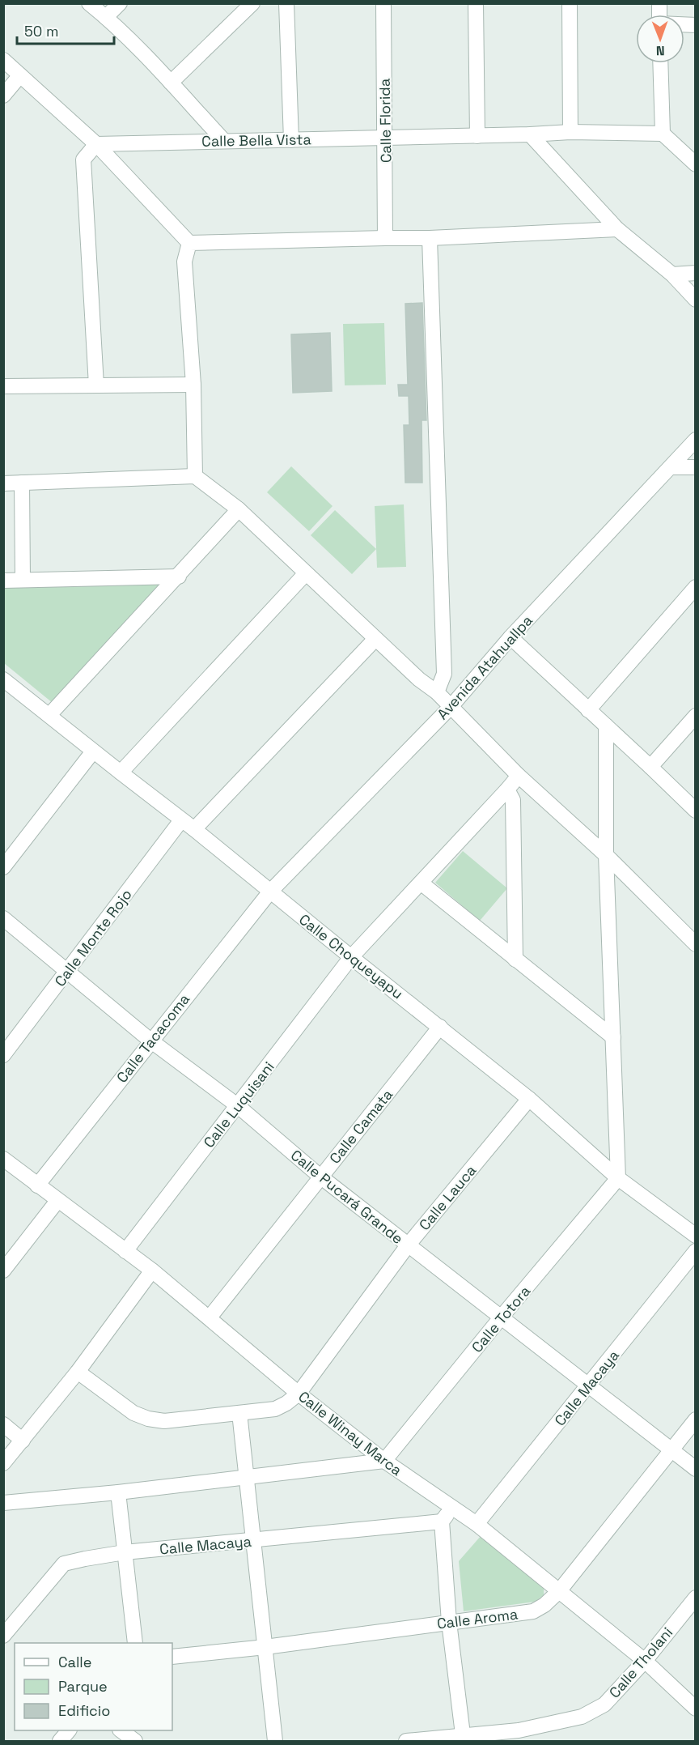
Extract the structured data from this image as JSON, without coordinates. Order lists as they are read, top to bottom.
{
  "streets": {
    "street": [
      "Calle Florida",
      "Calle Bella Vista",
      "Avenida Atahuallpa",
      "Calle Monte Rojo",
      "Calle Choqueyapu",
      "Calle Tacacoma",
      "Calle Luquisani",
      "Calle Camata",
      "Calle Pucará Grande",
      "Calle Lauca",
      "Calle Totora",
      "Calle Macaya",
      "Calle Winay Marca",
      "Calle Aroma",
      "Calle Tholani"
    ]
  },
  "crossings": [
    ["Calle Florida", "Calle Bella Vista"],
    ["Avenida Atahuallpa", "Calle Choqueyapu"],
    ["Avenida Atahuallpa", "Calle Tacacoma"],
    ["Calle Monte Rojo", "Calle Choqueyapu"],
    ["Calle Monte Rojo", "Calle Pucará Grande"],
    ["Calle Choqueyapu", "Calle Tacacoma"],
    ["Calle Choqueyapu", "Calle Luquisani"],
    ["Calle Choqueyapu", "Calle Camata"],
    ["Calle Choqueyapu", "Calle Lauca"],
    ["Calle Choqueyapu", "Calle Totora"],
    ["Calle Tacacoma", "Calle Pucará Grande"],
    ["Calle Tacacoma", "Calle Winay Marca"],
    ["Calle Luquisani", "Calle Pucará Grande"],
    ["Calle Luquisani", "Calle Winay Marca"],
    ["Calle Camata", "Calle Pucará Grande"],
    ["Calle Camata", "Calle Winay Marca"],
    ["Calle Pucará Grande", "Calle Lauca"],
    ["Calle Pucará Grande", "Calle Totora"],
    ["Calle Pucará Grande", "Calle Macaya"],
    ["Calle Pucará Grande", "Calle Aroma"],
    ["Calle Lauca", "Calle Winay Marca"],
    ["Calle Totora", "Calle Winay Marca"],
    ["Calle Macaya", "Calle Winay Marca"],
    ["Calle Winay Marca", "Calle Aroma"],
    ["Calle Winay Marca", "Calle Tholani"]
  ],
  "legend": ["Calle", "Parque", "Edificio"],
  "scale_bar": "50 m",
  "north": "bottom"
}
